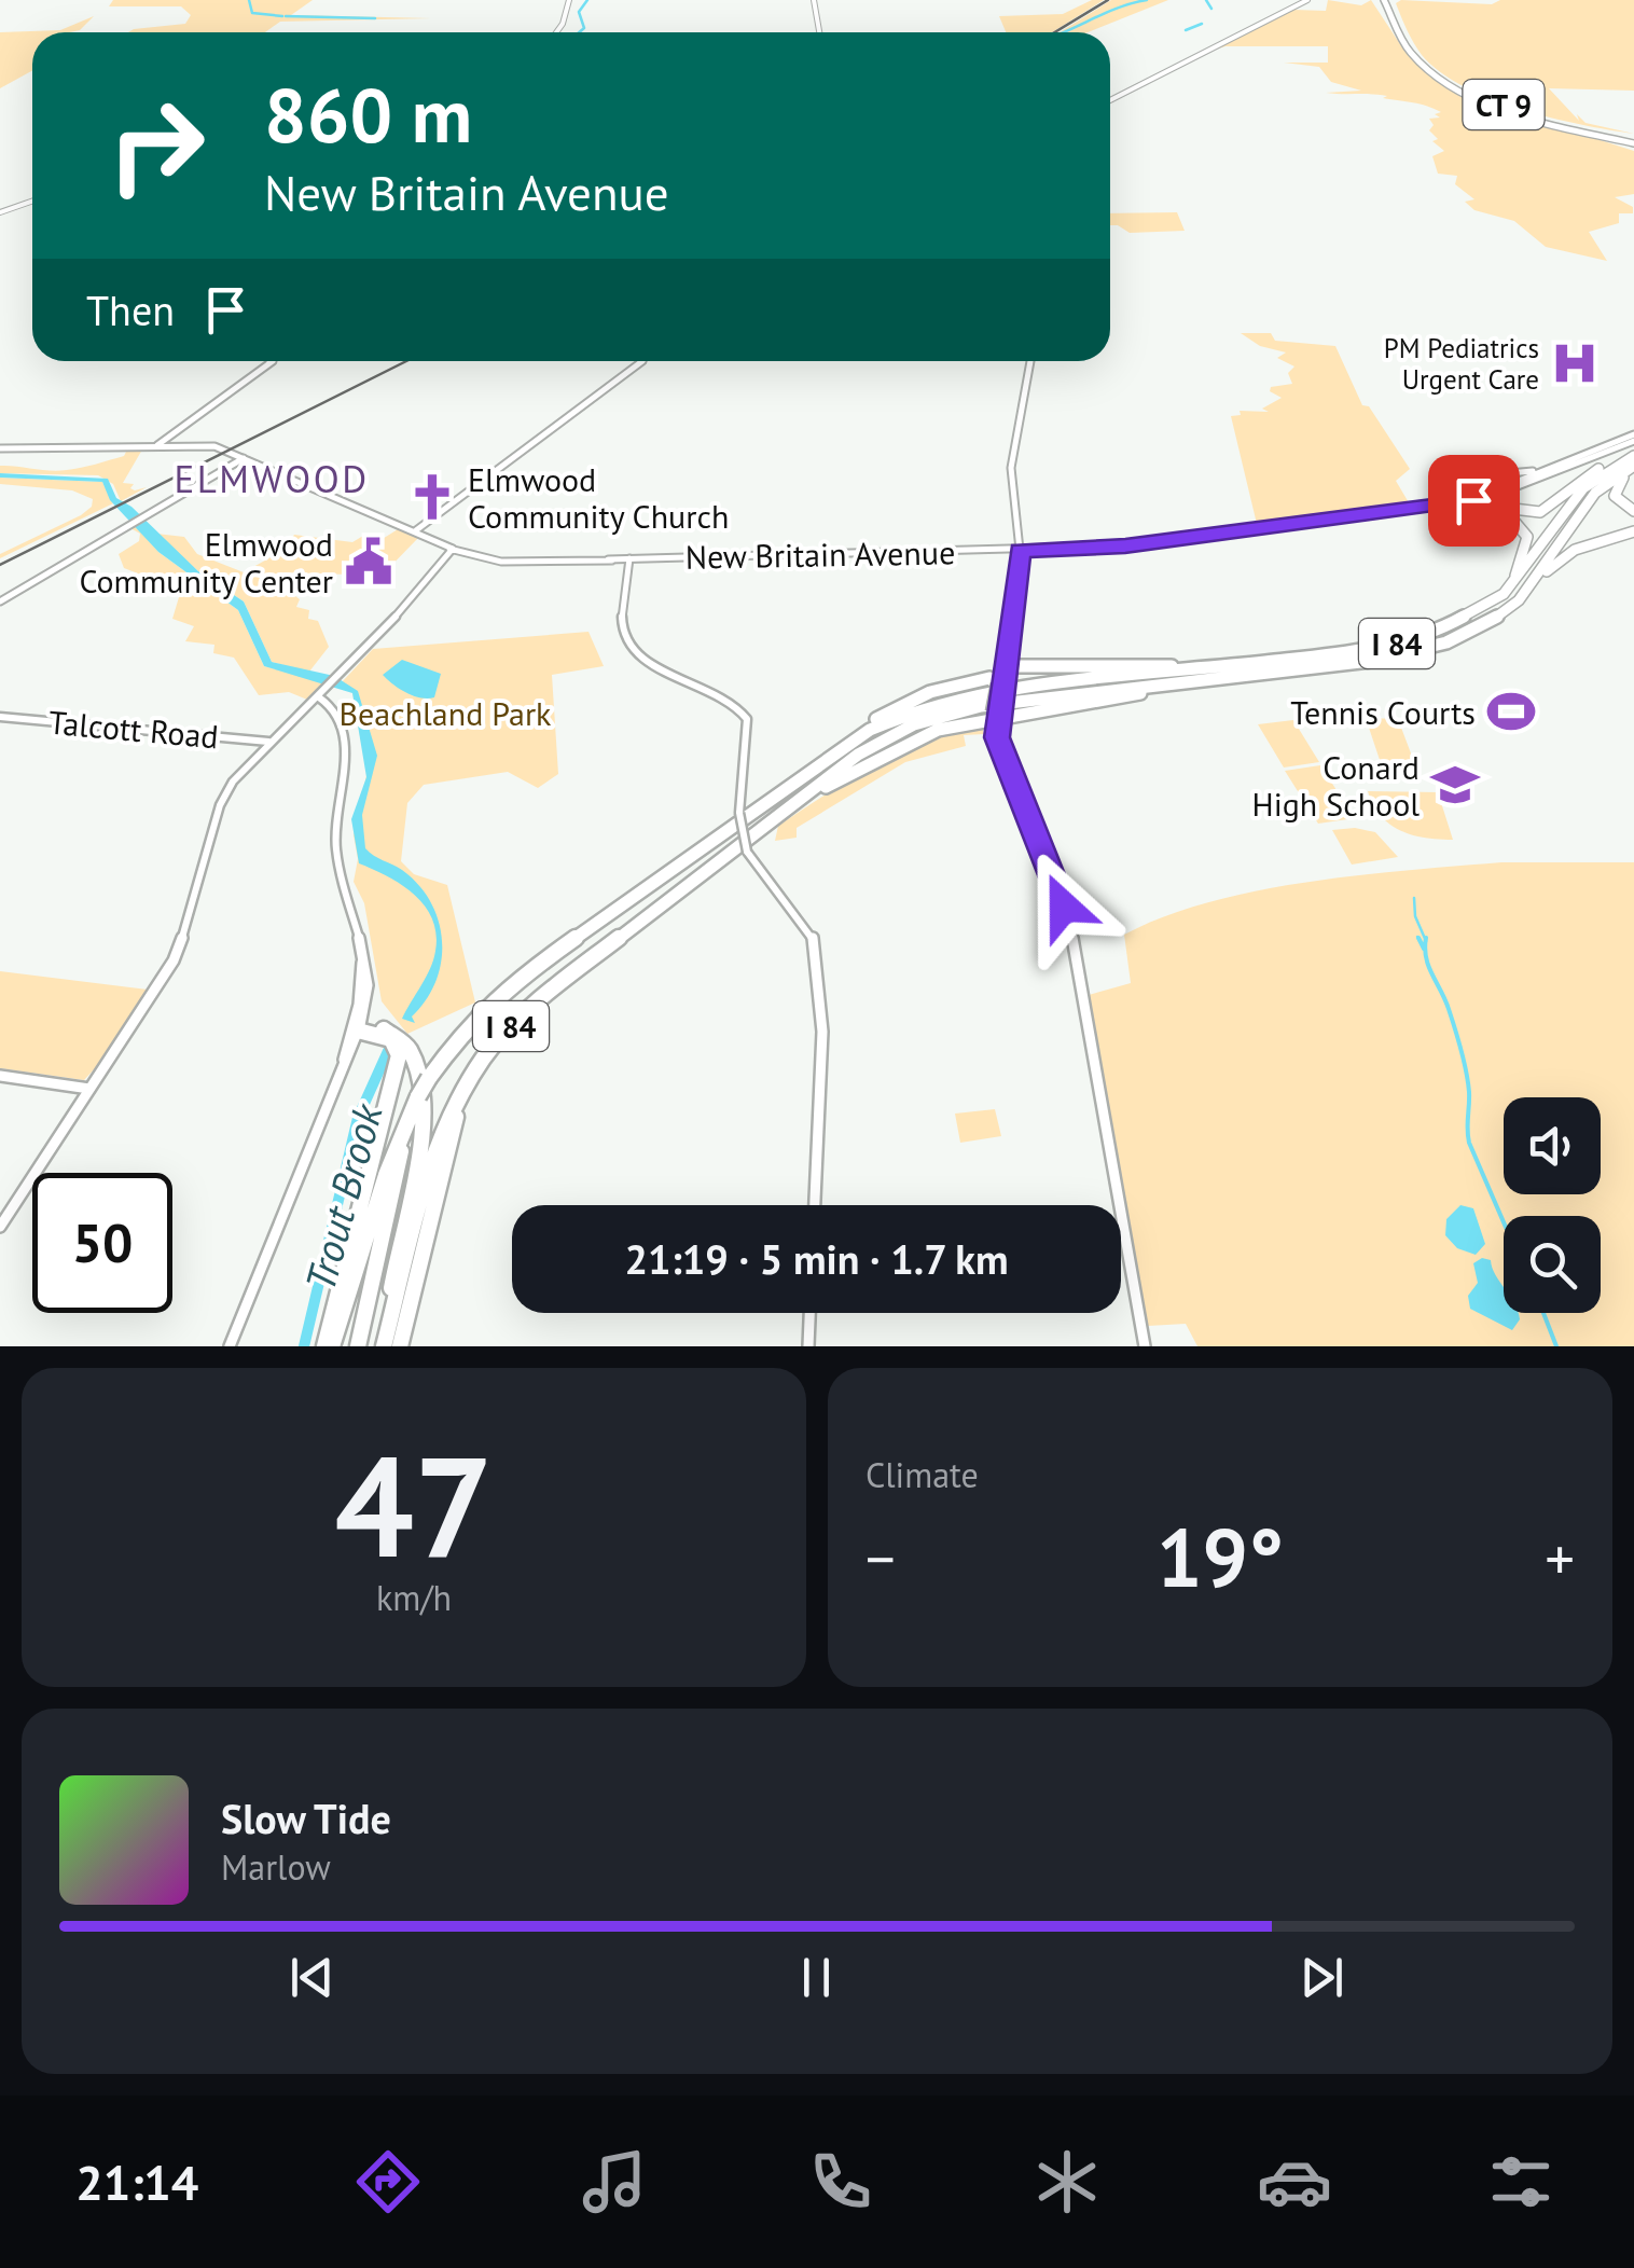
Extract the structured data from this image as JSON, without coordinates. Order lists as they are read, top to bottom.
{
  "streets": {
    "highway": ["CT 9", "I 84"],
    "main road": ["New Britain Avenue", "Talcott Road"]
  },
  "crossings": [
    ["New Britain Avenue", "I 84"]
  ],
  "districts": ["ELMWOOD"],
  "water": ["Trout Brook"],
  "parks": ["Beachland Park"],
  "places": {
    "hospital": ["PM Pediatrics Urgent Care"],
    "church": ["Elmwood Community Church"],
    "public building": ["Elmwood Community Center"],
    "sports": ["Tennis Courts"],
    "school or university": ["Conard High School"]
  },
  "page": {
    "turn": ["860 m", "New Britain Avenue"],
    "then": "Then",
    "limit": "50",
    "trip": "21:19 · 5 min · 1.7 km",
    "tile": [
      ["47", "km/h"],
      "Climate"
    ],
    "heat": ["−", "19°", "+"],
    "song": ["Slow Tide", "Marlow"],
    "tabs": "21:14"
  }
}
